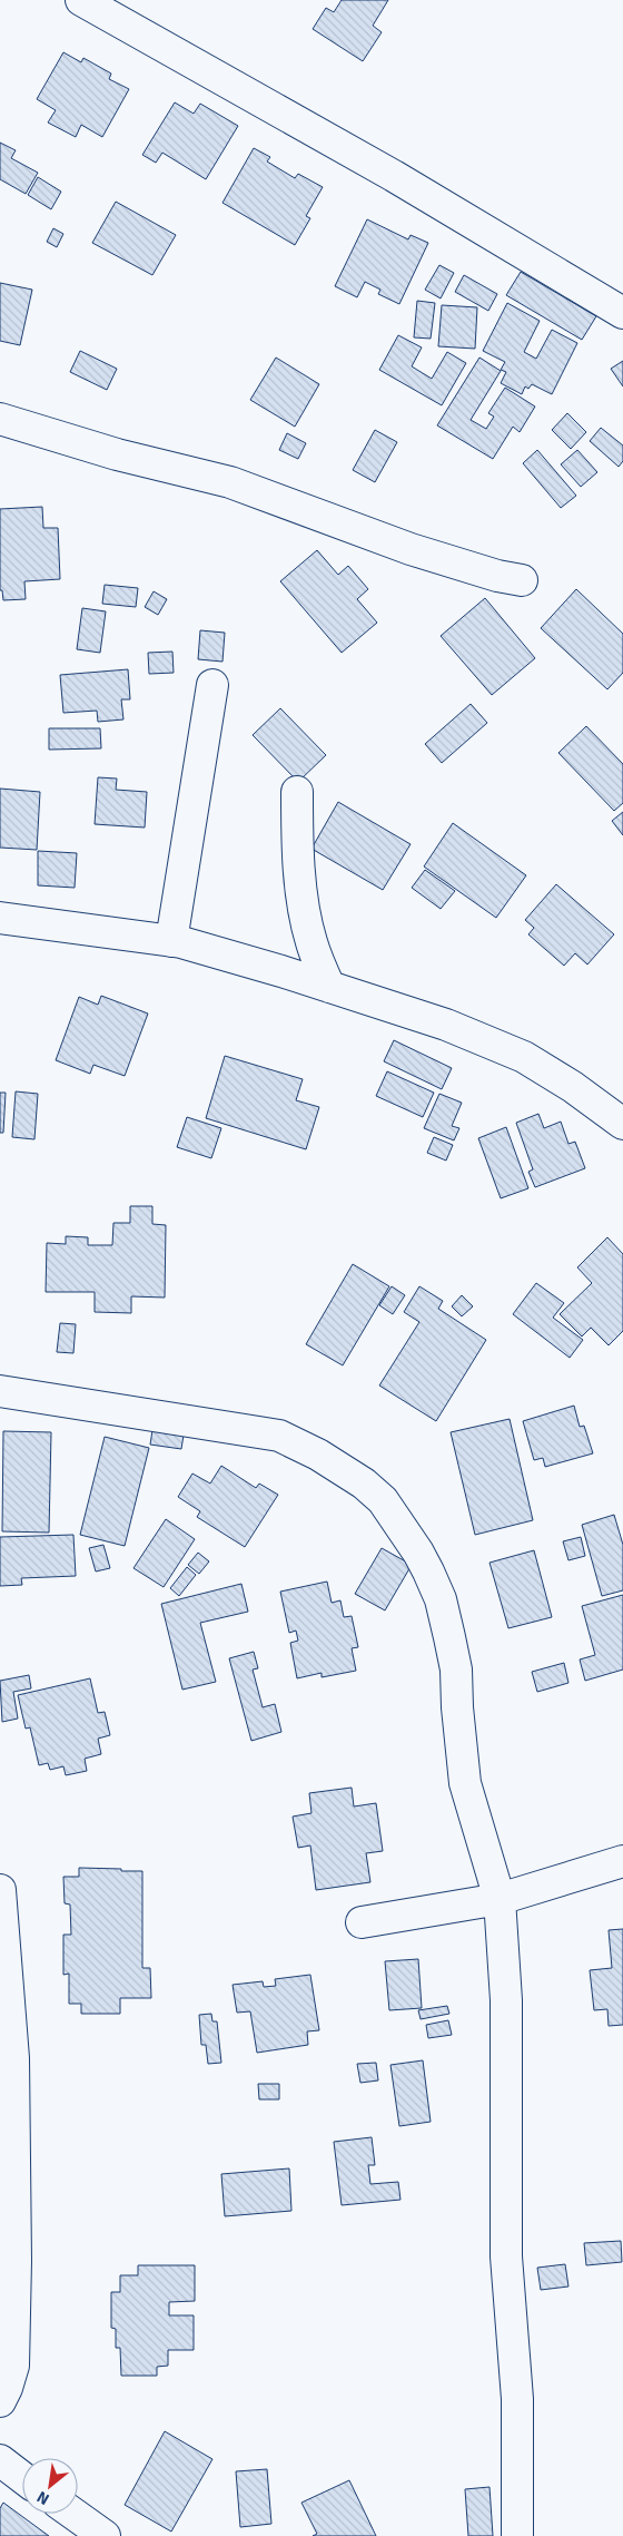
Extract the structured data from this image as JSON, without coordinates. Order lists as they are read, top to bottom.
{
  "north": "bottom left"
}
